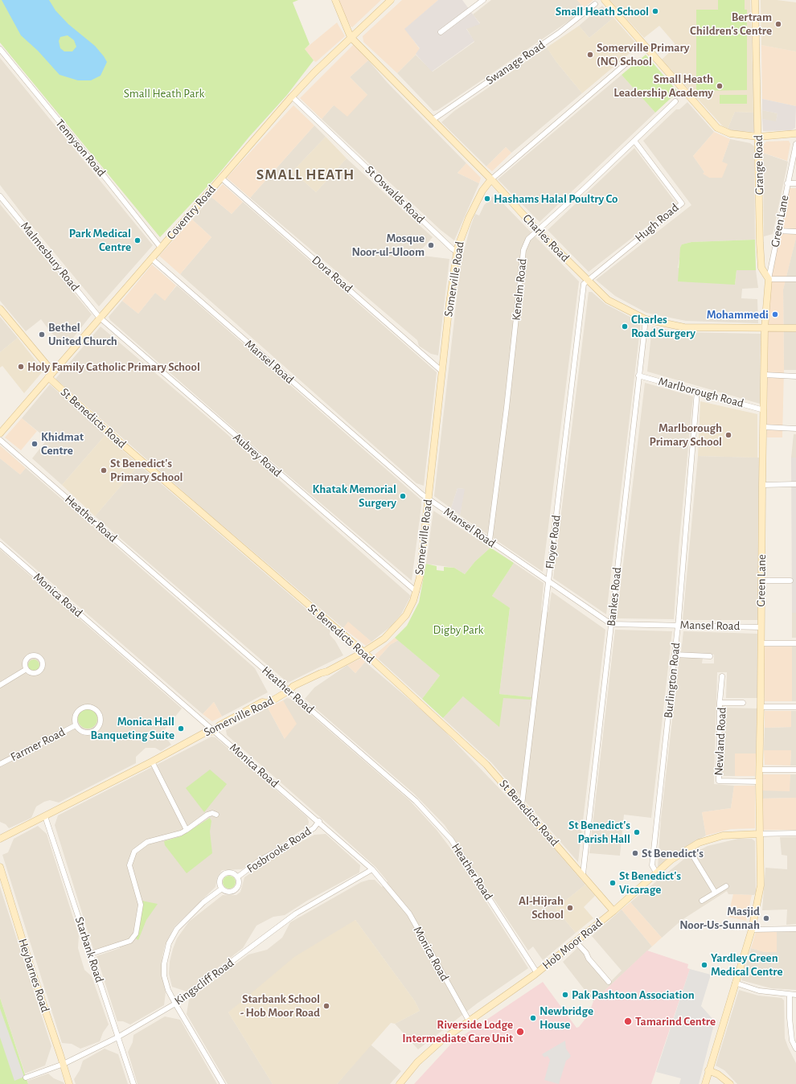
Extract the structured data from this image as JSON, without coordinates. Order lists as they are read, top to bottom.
{
  "streets": {
    "street": [
      "Swanage Road",
      "Tennyson Road",
      "Grange Road",
      "St Oswalds Road",
      "Coventry Road",
      "Green Lane",
      "Hugh Road",
      "Charles Road",
      "Malmesbury Road",
      "Dora Road",
      "Somerville Road",
      "Kenelm Road",
      "Mansel Road",
      "Marlborough Road",
      "St Benedicts Road",
      "Aubrey Road",
      "Heather Road",
      "Floyer Road",
      "Monica Road",
      "Bankes Road",
      "Burlington Road",
      "Newland Road",
      "Farmer Road",
      "Fosbrooke Road",
      "Hob Moor Road",
      "Starbank Road",
      "Heybarnes Road",
      "Kingscliff Road"
    ]
  },
  "crossings": [
    ["Swanage Road", "Charles Road"],
    ["Tennyson Road", "Coventry Road"],
    ["Grange Road", "Green Lane"],
    ["St Oswalds Road", "Coventry Road"],
    ["St Oswalds Road", "Somerville Road"],
    ["Coventry Road", "Charles Road"],
    ["Coventry Road", "Malmesbury Road"],
    ["Coventry Road", "Dora Road"],
    ["Coventry Road", "Mansel Road"],
    ["Coventry Road", "St Benedicts Road"],
    ["Coventry Road", "Aubrey Road"],
    ["Green Lane", "Charles Road"],
    ["Green Lane", "Mansel Road"],
    ["Green Lane", "Marlborough Road"],
    ["Green Lane", "Newland Road"],
    ["Green Lane", "Hob Moor Road"],
    ["Hugh Road", "Charles Road"],
    ["Hugh Road", "Kenelm Road"],
    ["Hugh Road", "Floyer Road"],
    ["Charles Road", "Somerville Road"],
    ["Charles Road", "Kenelm Road"],
    ["Charles Road", "Floyer Road"],
    ["Charles Road", "Bankes Road"],
    ["Malmesbury Road", "Aubrey Road"],
    ["Dora Road", "Somerville Road"],
    ["Somerville Road", "Mansel Road"],
    ["Somerville Road", "St Benedicts Road"],
    ["Somerville Road", "Aubrey Road"],
    ["Somerville Road", "Heather Road"],
    ["Somerville Road", "Monica Road"],
    ["Somerville Road", "Starbank Road"],
    ["Kenelm Road", "Mansel Road"],
    ["Mansel Road", "Floyer Road"],
    ["Mansel Road", "Bankes Road"],
    ["Mansel Road", "Burlington Road"],
    ["Marlborough Road", "Bankes Road"],
    ["Marlborough Road", "Burlington Road"],
    ["St Benedicts Road", "Floyer Road"],
    ["St Benedicts Road", "Bankes Road"],
    ["St Benedicts Road", "Hob Moor Road"],
    ["Heather Road", "Hob Moor Road"],
    ["Monica Road", "Fosbrooke Road"],
    ["Monica Road", "Hob Moor Road"],
    ["Monica Road", "Kingscliff Road"],
    ["Burlington Road", "Hob Moor Road"],
    ["Starbank Road", "Kingscliff Road"],
    ["Heybarnes Road", "Kingscliff Road"]
  ],
  "districts": ["SMALL HEATH"],
  "parks": ["Small Heath Park", "Digby Park"],
  "places": [
    "Small Heath School",
    "Bertram Children's Centre",
    "Somerville Primary (NC) School",
    "Small Heath Leadership Academy",
    "Hashams Halal Poultry Co",
    "Park Medical Centre",
    "Mosque Noor-ul-Uloom",
    "Mohammedi",
    "Charles Road Surgery",
    "Bethel United Church",
    "Holy Family Catholic Primary School",
    "Marlborough Primary School",
    "Khidmat Centre",
    "St Benedict's Primary School",
    "Khatak Memorial Surgery",
    "Monica Hall Banqueting Suite",
    "St Benedict's Parish Hall",
    "St Benedict's",
    "St Benedict's Vicarage",
    "Al-Hijrah School",
    "Masjid Noor-Us-Sunnah",
    "Yardley Green Medical Centre",
    "Pak Pashtoon Association",
    "Starbank School - Hob Moor Road",
    "Newbridge House",
    "Tamarind Centre",
    "Riverside Lodge Intermediate Care Unit"
  ]
}
